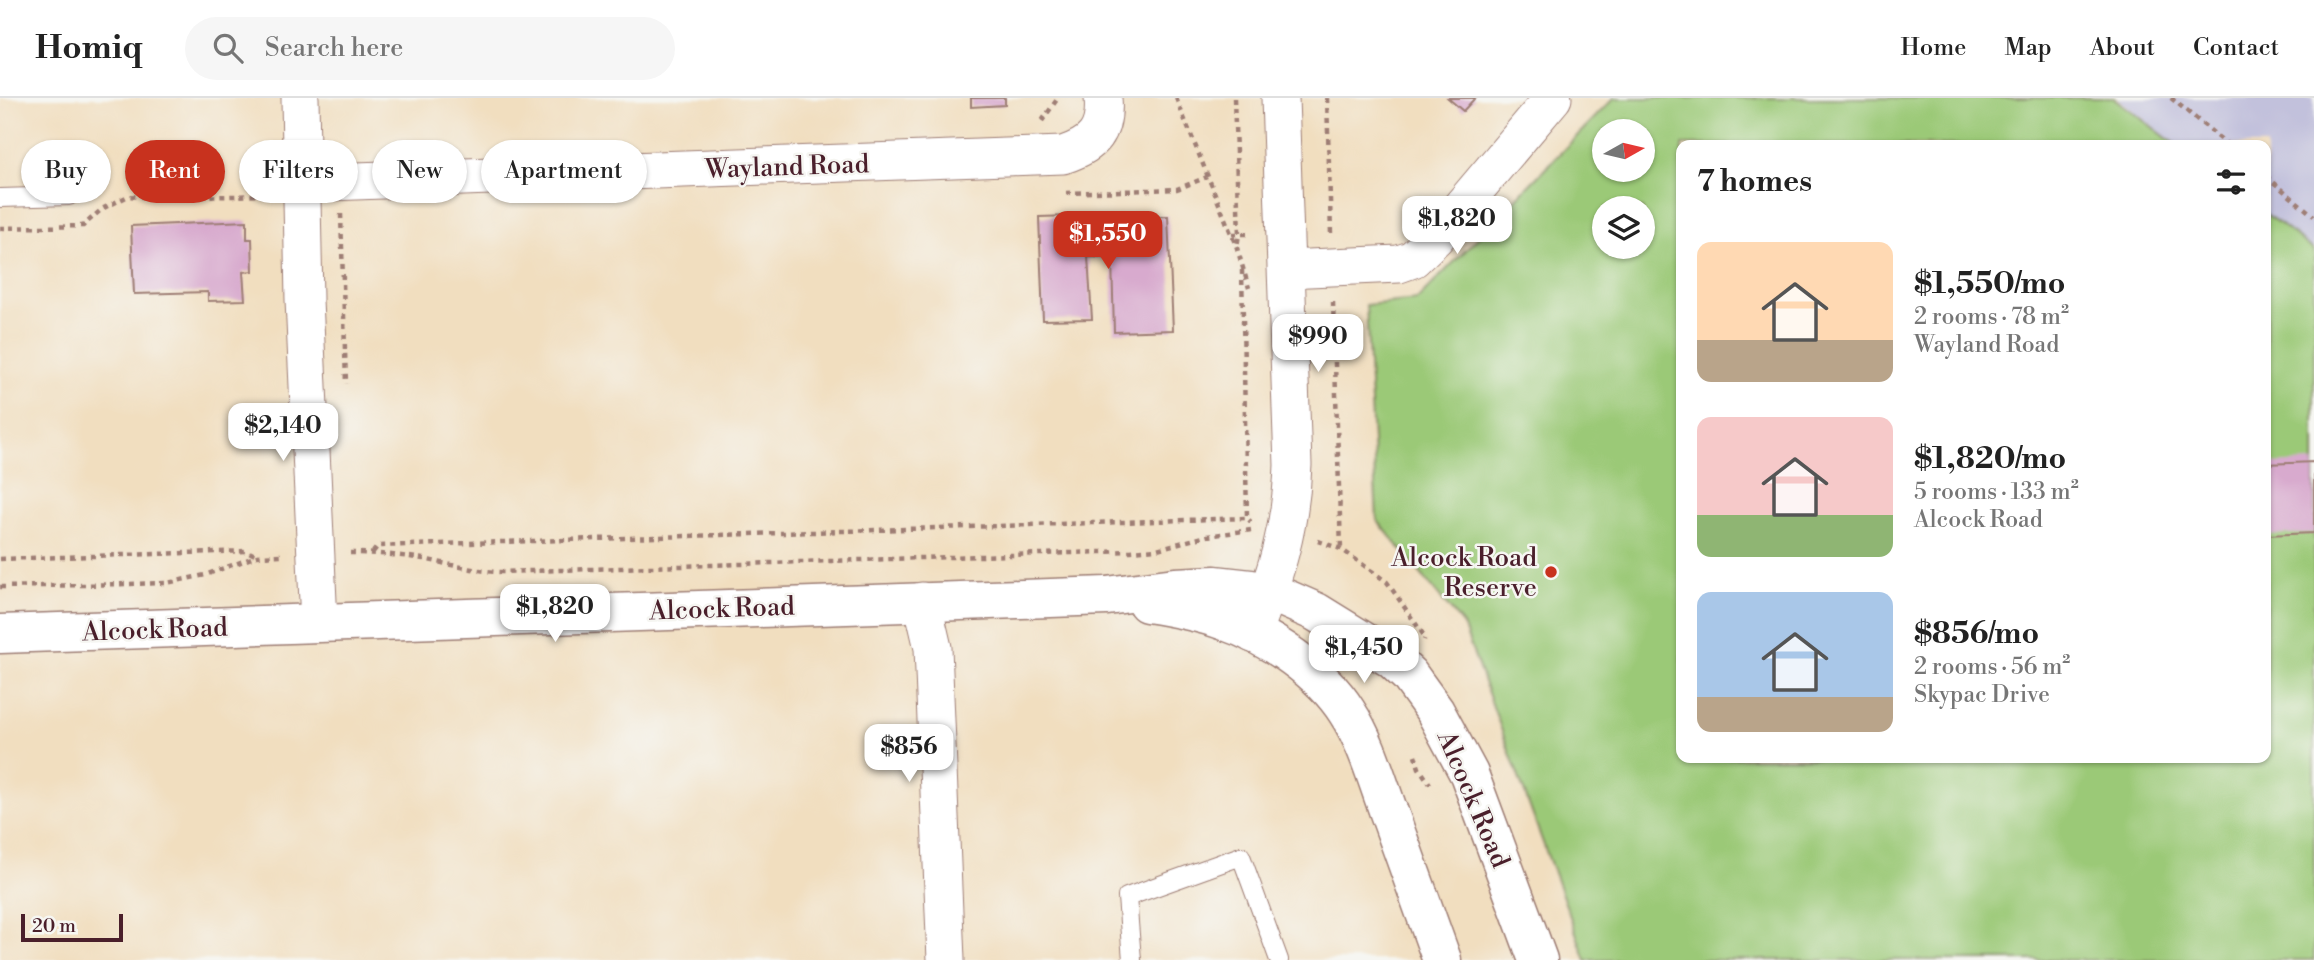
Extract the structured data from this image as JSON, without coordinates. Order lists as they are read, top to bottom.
{
  "streets": {
    "street": ["Wayland Road", "Alcock Road"]
  },
  "places": ["Alcock Road Reserve"],
  "scale_bar": "20 m",
  "north": "right",
  "page": {
    "header": "Homiq",
    "search": "Search here",
    "nav": [
      "Home",
      "Map",
      "About",
      "Contact"
    ],
    "chip": [
      "Buy",
      "Rent",
      "Filters",
      "New",
      "Apartment"
    ],
    "heading": "7 homes",
    "price": [
      "$1,820",
      "$1,550",
      "$990",
      "$2,140",
      "$1,820",
      "$1,450",
      "$856"
    ],
    "list": [
      {
        "name": "$1,550/mo",
        "note": "2 rooms · 78 m² · Wayland Road"
      },
      {
        "name": "$1,820/mo",
        "note": "5 rooms · 133 m² · Alcock Road"
      },
      {
        "name": "$856/mo",
        "note": "2 rooms · 56 m² · Skypac Drive"
      }
    ],
    "scale": "20 m"
  }
}
